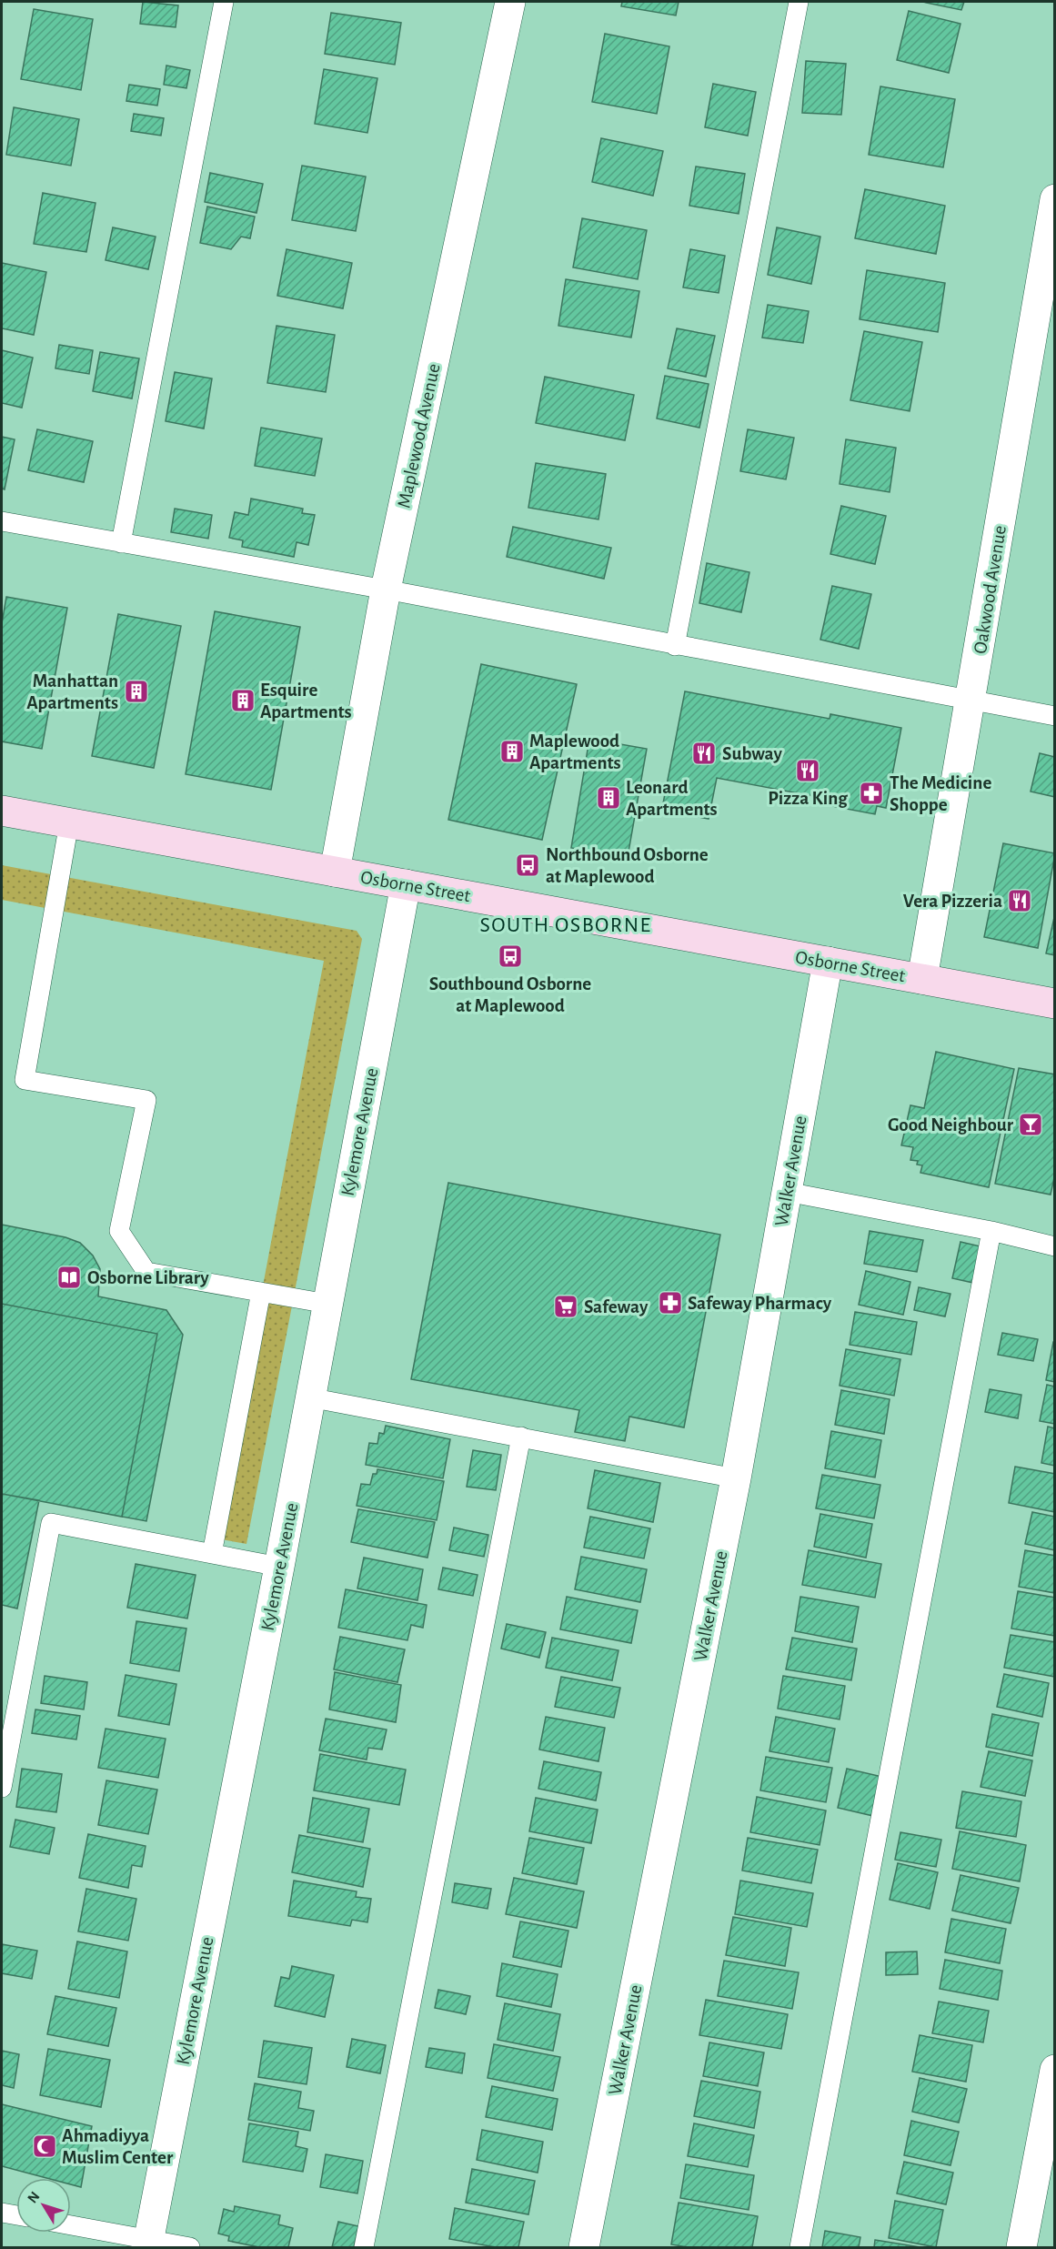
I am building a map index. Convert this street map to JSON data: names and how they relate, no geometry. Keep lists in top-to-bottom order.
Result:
{
  "streets": {
    "main road": ["Osborne Street"],
    "street": [
      "Maplewood Avenue",
      "Oakwood Avenue",
      "Kylemore Avenue",
      "Walker Avenue"
    ]
  },
  "crossings": [
    ["Maplewood Avenue", "Osborne Street"],
    ["Oakwood Avenue", "Osborne Street"],
    ["Osborne Street", "Kylemore Avenue"],
    ["Osborne Street", "Walker Avenue"]
  ],
  "districts": ["SOUTH OSBORNE"],
  "places": {
    "building": [
      "Manhattan Apartments",
      "Esquire Apartments",
      "Maplewood Apartments",
      "Leonard Apartments"
    ],
    "restaurant": ["Subway", "Pizza King", "Vera Pizzeria"],
    "pharmacy": ["The Medicine Shoppe", "Safeway Pharmacy"],
    "bus stop": ["Northbound Osborne at Maplewood", "Southbound Osborne at Maplewood"],
    "bar": ["Good Neighbour"],
    "library": ["Osborne Library"],
    "supermarket": ["Safeway"],
    "mosque": ["Ahmadiyya Muslim Center"]
  },
  "north": "top left"
}
